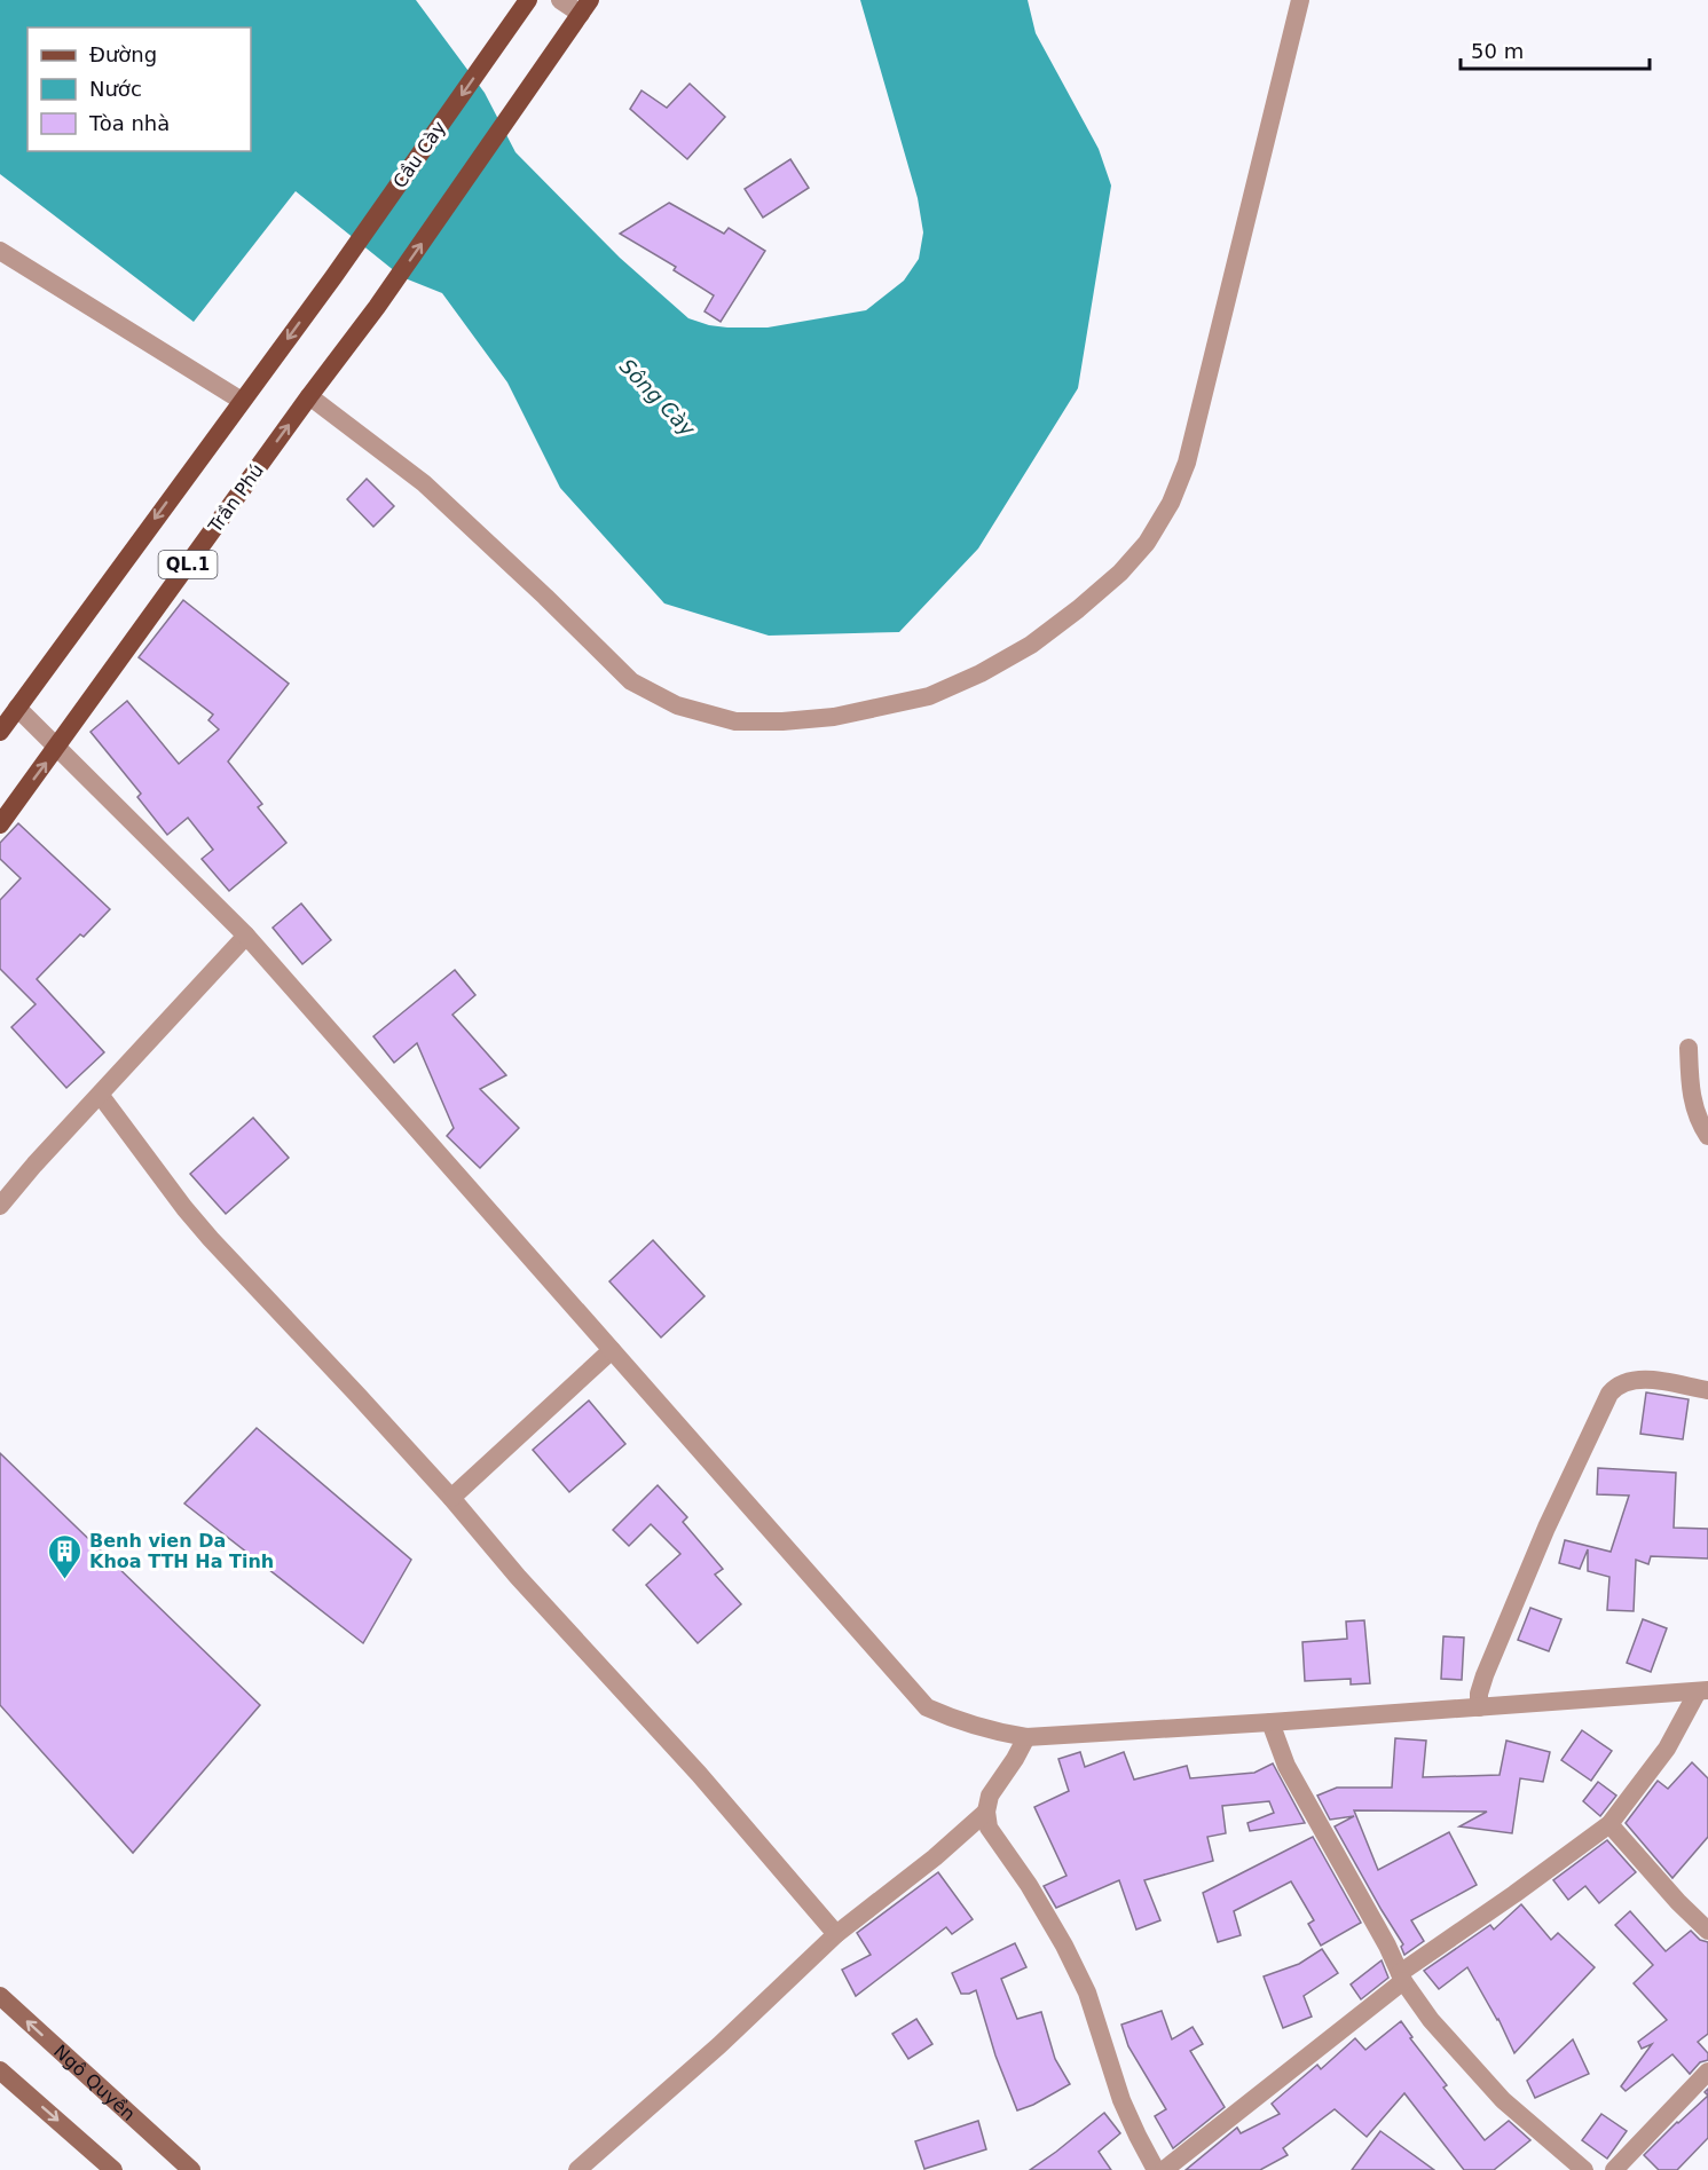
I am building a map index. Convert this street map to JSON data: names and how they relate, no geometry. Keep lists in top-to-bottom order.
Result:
{
  "streets": {
    "main road": [
      "Cầu Cày",
      "Trần Phú",
      "QL.1",
      "Ngô Quyền"
    ]
  },
  "crossings": [
    ["Cầu Cày", "QL.1"]
  ],
  "one_way": ["Cầu Cày"],
  "water": ["Sông Cày"],
  "places": {
    "building": ["Benh vien Da Khoa TTH Ha Tinh"]
  },
  "legend": ["Đường", "Nước", "Tòa nhà"],
  "scale_bar": "50 m"
}
